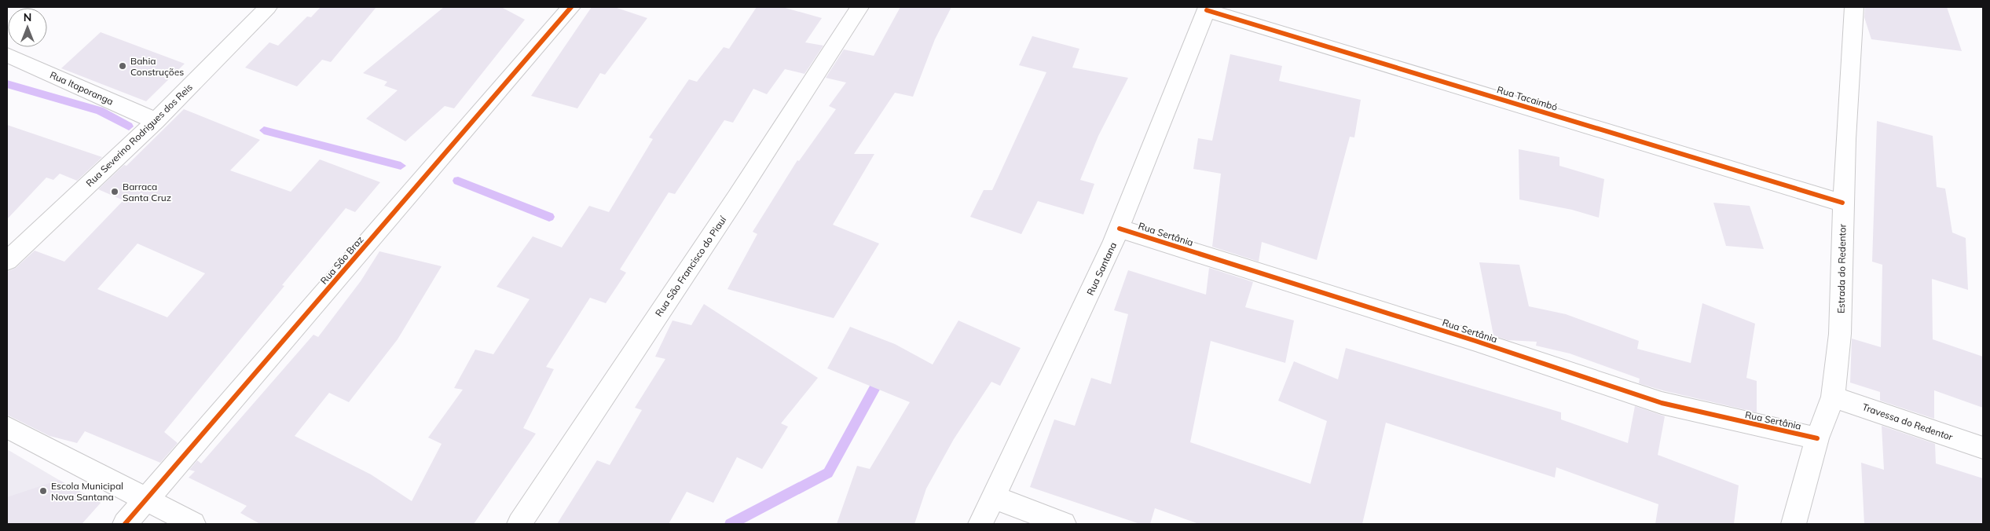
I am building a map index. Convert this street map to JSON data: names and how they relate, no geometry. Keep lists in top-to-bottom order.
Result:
{
  "streets": {
    "street": [
      "Rua Itaporanga",
      "Rua Tacaimbó",
      "Rua Severino Rodrigues dos Reis",
      "Rua Sertânia",
      "Rua São Braz",
      "Rua São Francisco do Piauí",
      "Rua Santana",
      "Estrada do Redentor",
      "Travessa do Redentor"
    ]
  },
  "crossings": [
    ["Rua Itaporanga", "Rua Severino Rodrigues dos Reis"],
    ["Rua Tacaimbó", "Rua Santana"],
    ["Rua Tacaimbó", "Estrada do Redentor"],
    ["Rua Sertânia", "Rua Santana"],
    ["Rua Sertânia", "Estrada do Redentor"],
    ["Estrada do Redentor", "Travessa do Redentor"]
  ],
  "places": ["Bahia Construções", "Barraca Santa Cruz", "Escola Municipal Nova Santana"],
  "north": "top"
}
